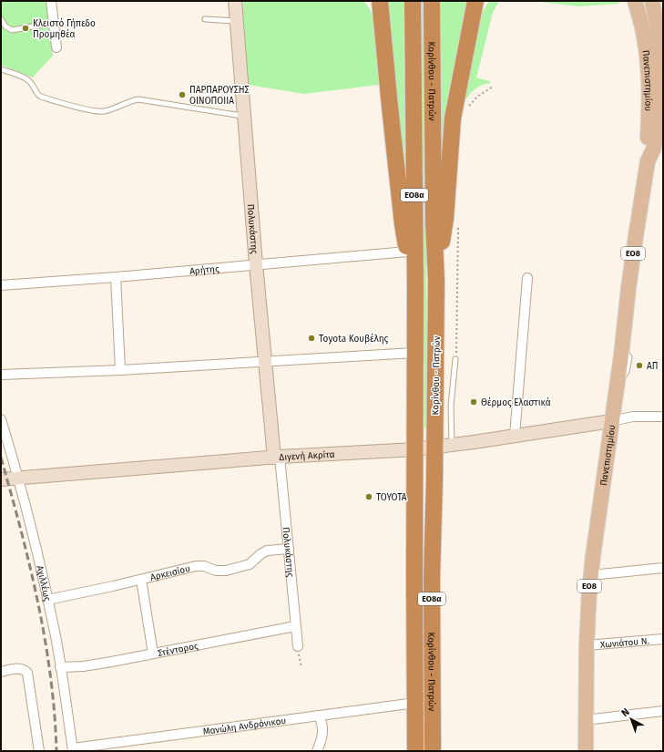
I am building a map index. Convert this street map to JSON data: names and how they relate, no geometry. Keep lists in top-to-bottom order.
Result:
{
  "streets": {
    "highway": ["Κορίνθου - Πατρών", "ΕΟ8α"],
    "main road": ["Πανεπιστημίου", "ΕΟ8"],
    "street": [
      "Πολυκάστης",
      "Αρήτης",
      "Διγενή Ακρίτα",
      "Αρκεισίου",
      "Αχιλλέως",
      "Χωνιάτου Ν.",
      "Στέντορος",
      "Μανώλη Ανδρόνικου"
    ]
  },
  "crossings": [
    ["Πανεπιστημίου", "Διγενή Ακρίτα"],
    ["Πανεπιστημίου", "Χωνιάτου Ν."],
    ["Κορίνθου - Πατρών", "Διγενή Ακρίτα"],
    ["Κορίνθου - Πατρών", "Μανώλη Ανδρόνικου"],
    ["Πολυκάστης", "Αρήτης"],
    ["Πολυκάστης", "Διγενή Ακρίτα"],
    ["Πολυκάστης", "Αρκεισίου"],
    ["Πολυκάστης", "Στέντορος"],
    ["Διγενή Ακρίτα", "Αχιλλέως"],
    ["Αρκεισίου", "Αχιλλέως"],
    ["Αχιλλέως", "Στέντορος"],
    ["Αχιλλέως", "Μανώλη Ανδρόνικου"]
  ],
  "places": [
    "Κλειστό Γήπεδο Προμηθέα",
    "ΠΑΡΠΑΡΟΥΣΗΣ ΟΙΝΟΠΟΙΙΑ",
    "Toyota Κουβέλης",
    "ΑΠ",
    "Θέρμος Ελαστικά",
    "TOYOTA"
  ],
  "north": "top left"
}
